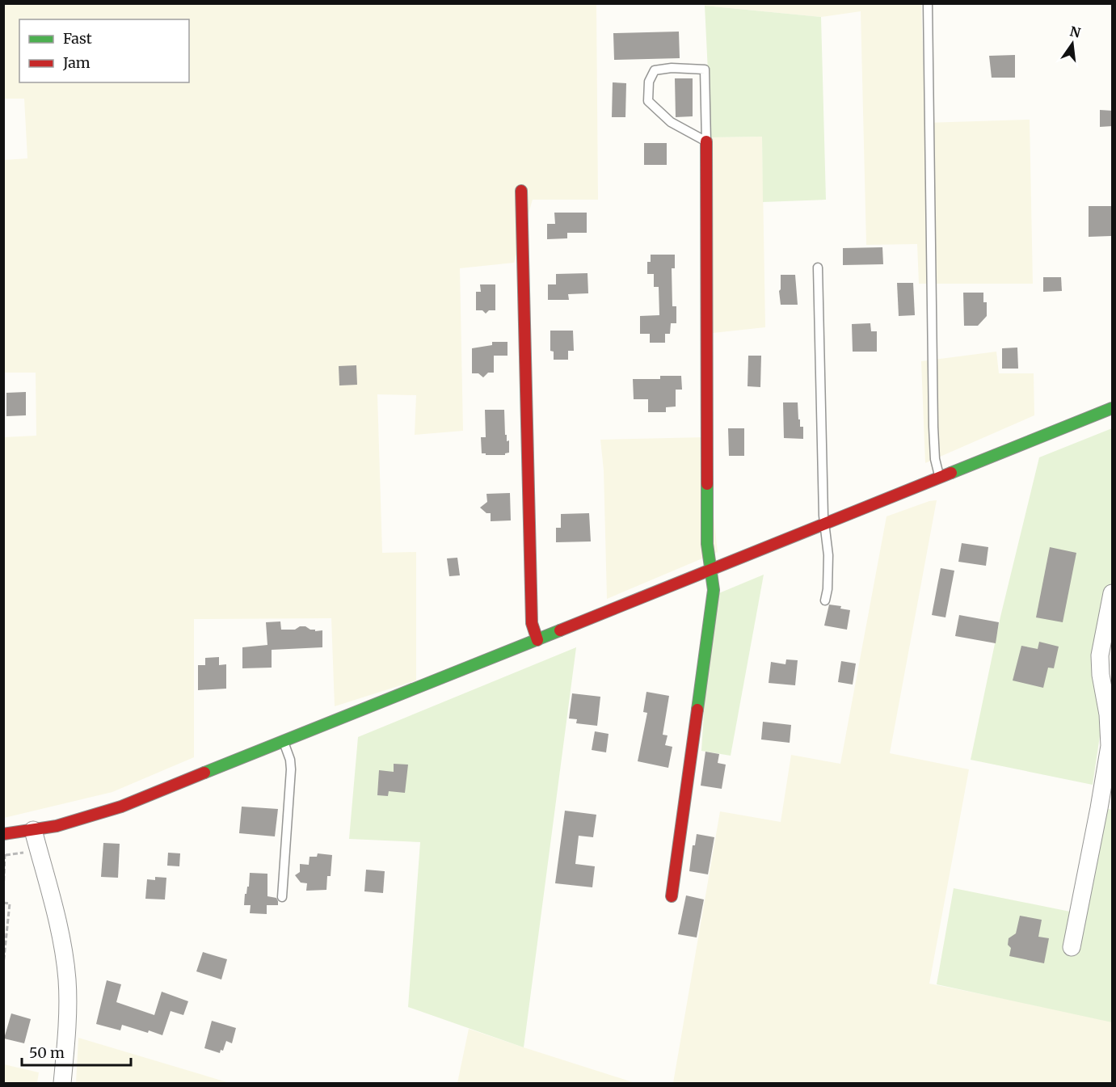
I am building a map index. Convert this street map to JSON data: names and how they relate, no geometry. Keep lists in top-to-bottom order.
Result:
{
  "legend": ["Fast", "Jam"],
  "scale_bar": "50 m",
  "north": "top"
}
